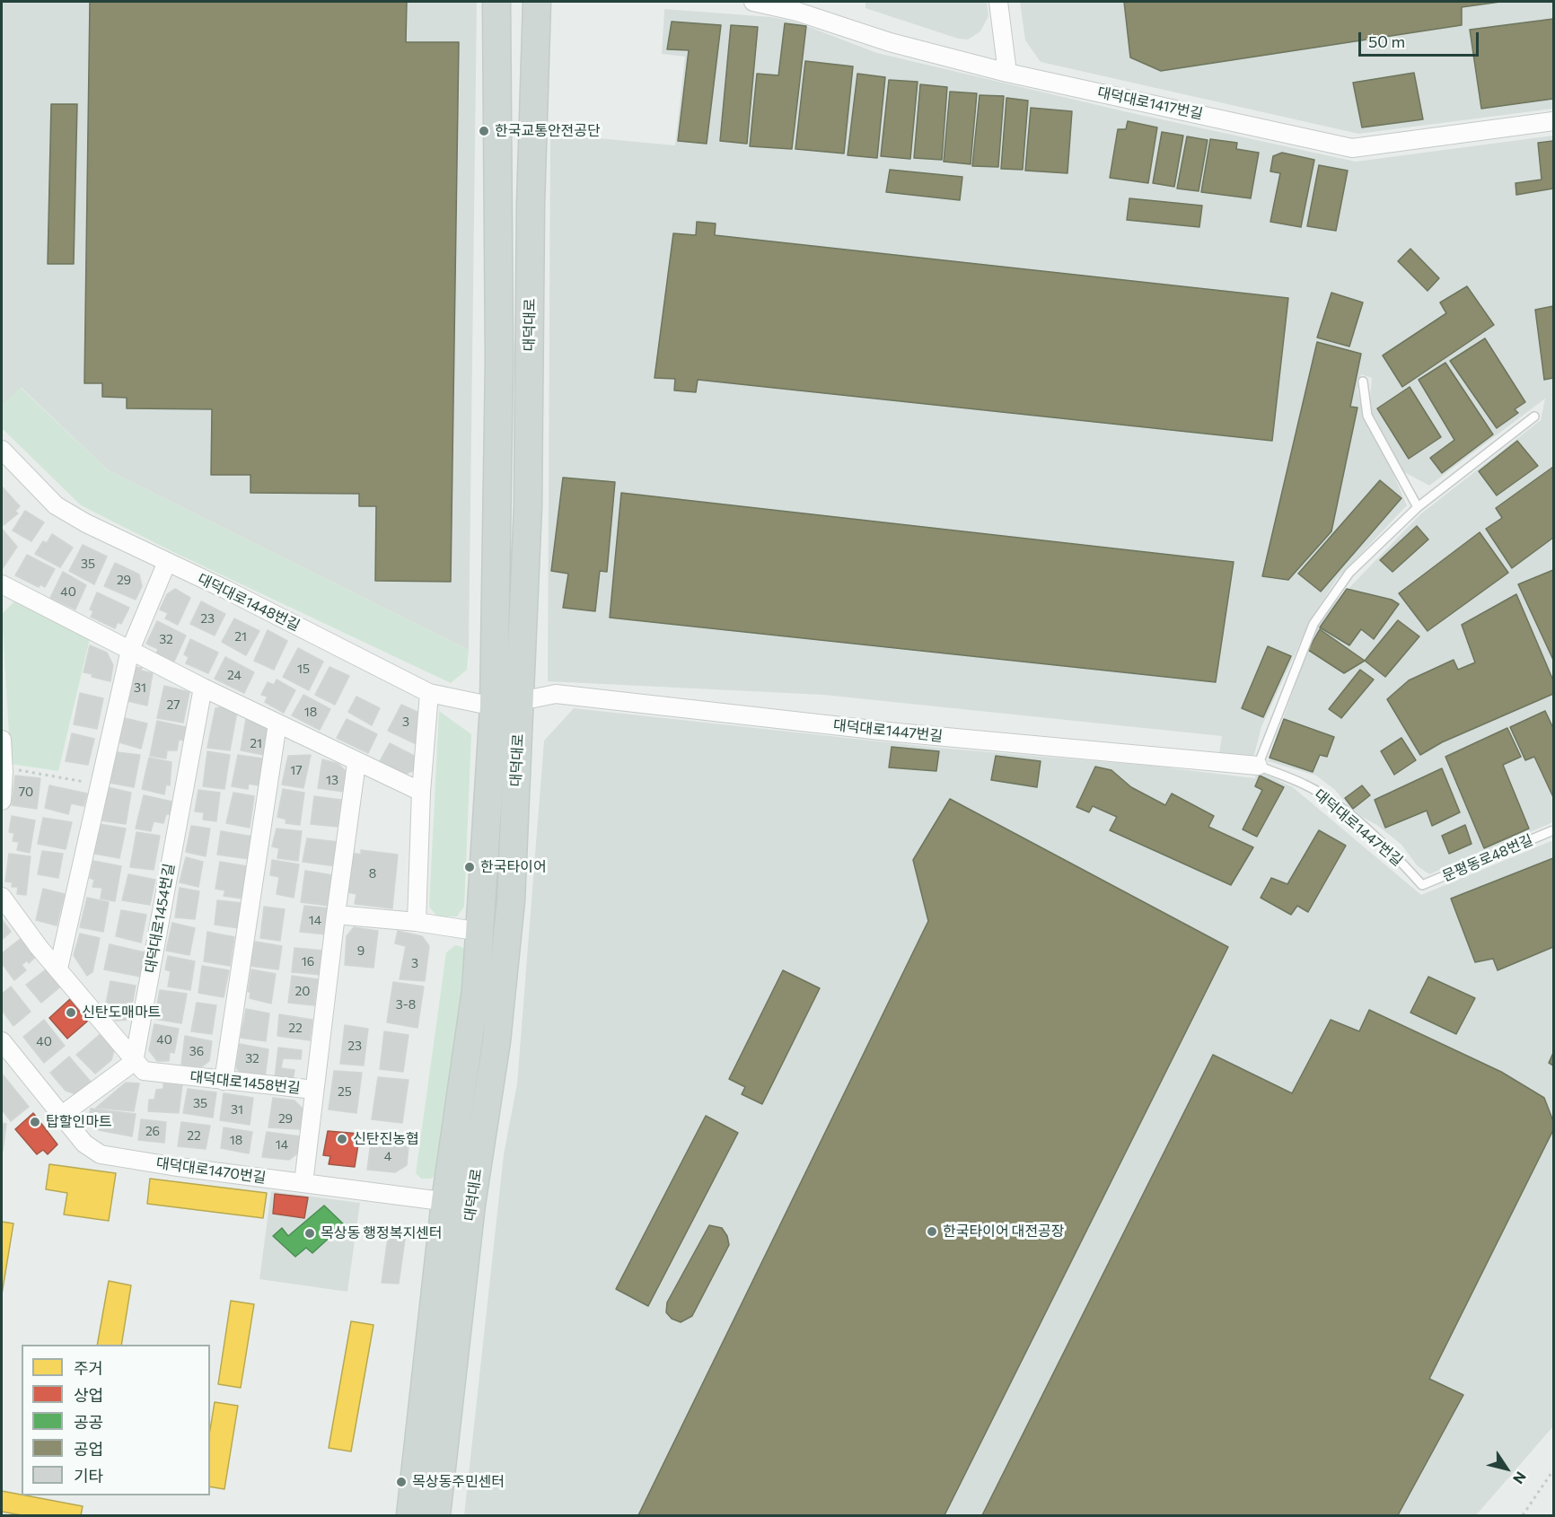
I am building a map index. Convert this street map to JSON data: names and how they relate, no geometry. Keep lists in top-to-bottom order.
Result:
{
  "streets": {
    "main road": ["대덕대로"],
    "street": [
      "대덕대로1417번길",
      "대덕대로1448번길",
      "대덕대로1447번길",
      "대덕대로1454번길",
      "대덕대로1458번길",
      "대덕대로1470번길"
    ],
    "lane": ["문평동로48번길"]
  },
  "crossings": [
    ["대덕대로", "대덕대로1448번길"],
    ["대덕대로", "대덕대로1447번길"],
    ["대덕대로", "대덕대로1470번길"],
    ["대덕대로1448번길", "대덕대로1447번길"],
    ["대덕대로1447번길", "문평동로48번길"],
    ["대덕대로1454번길", "대덕대로1458번길"]
  ],
  "places": [
    "한국교통안전공단",
    "한국타이어",
    "신탄도매마트",
    "탑할인마트",
    "신탄진농협",
    "한국타이어 대전공장",
    "목상동 행정복지센터",
    "목상동주민센터"
  ],
  "house_numbers": [
    "35",
    "29",
    "40",
    "23",
    "21",
    "32",
    "15",
    "24",
    "31",
    "27",
    "18",
    "3",
    "21",
    "17",
    "13",
    "70",
    "8",
    "14",
    "9",
    "16",
    "3",
    "20",
    "3-8",
    "22",
    "40",
    "40",
    "23",
    "36",
    "32",
    "25",
    "35",
    "31",
    "29",
    "26",
    "22",
    "18",
    "14",
    "4"
  ],
  "legend": [
    "주거",
    "상업",
    "공공",
    "공업",
    "기타"
  ],
  "scale_bar": "50 m",
  "north": "bottom right"
}
